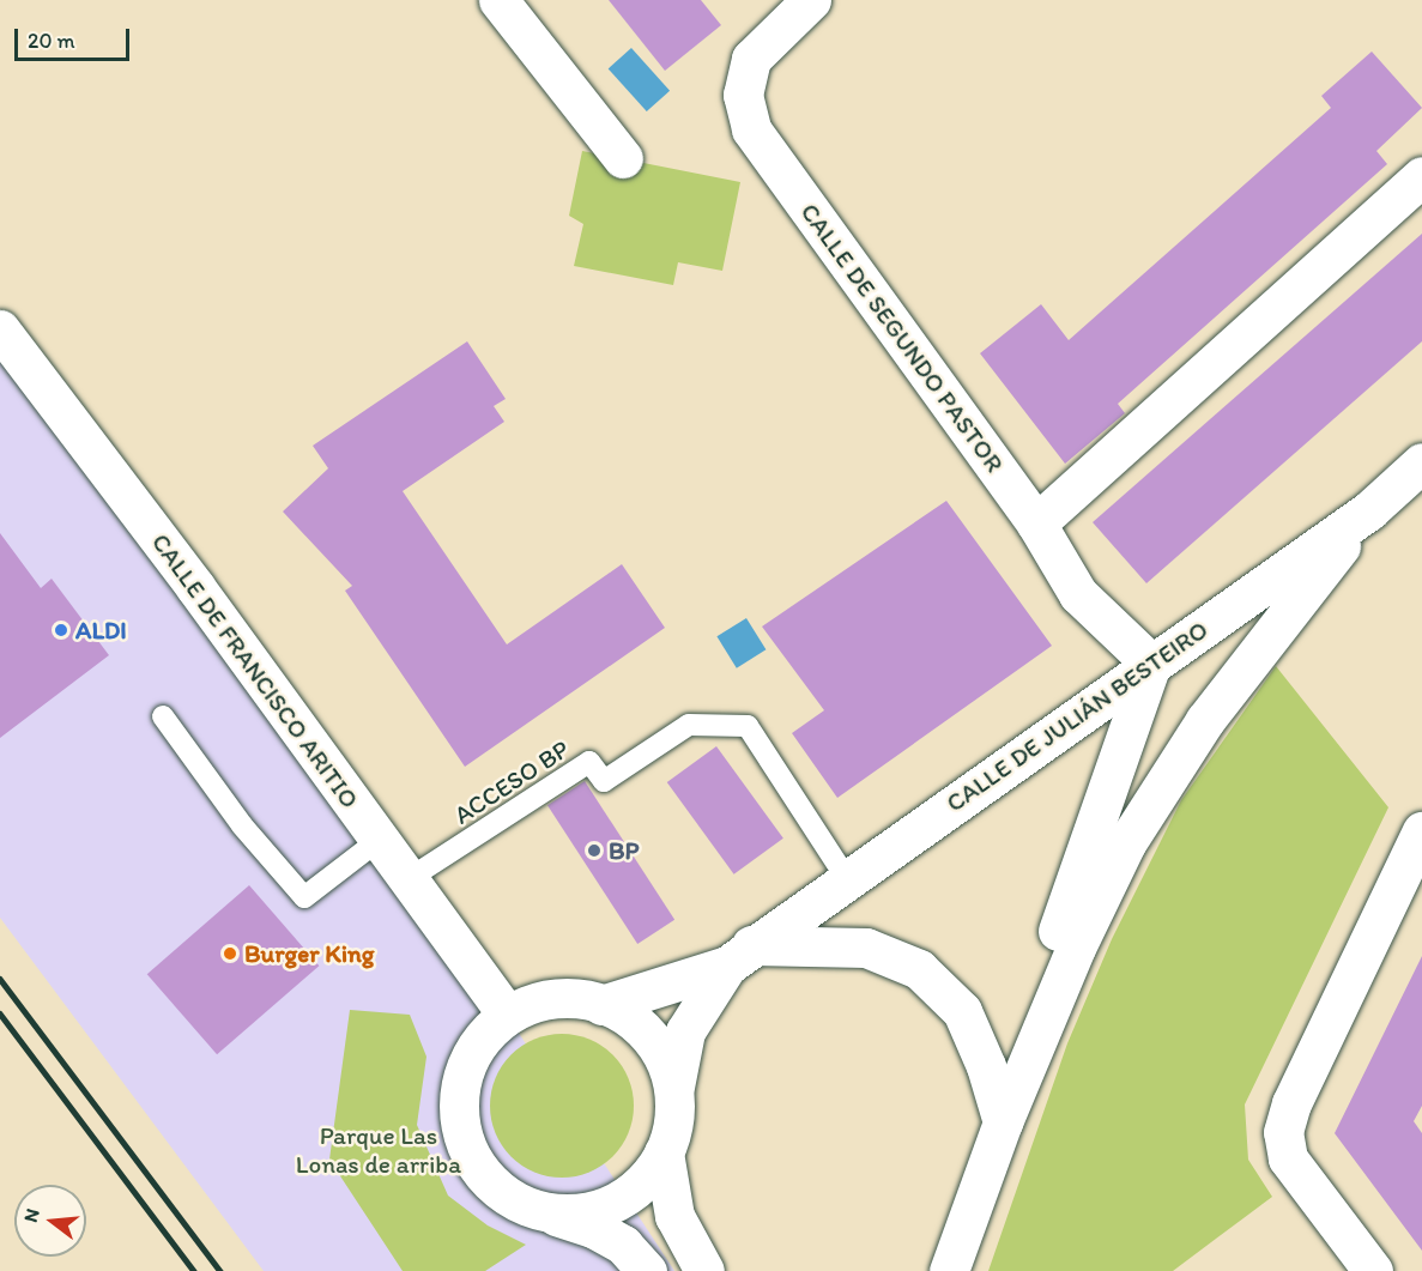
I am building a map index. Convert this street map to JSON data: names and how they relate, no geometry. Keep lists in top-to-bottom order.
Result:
{
  "streets": {
    "main road": ["CALLE DE SEGUNDO PASTOR", "CALLE DE FRANCISCO ARITIO", "CALLE DE JULIÁN BESTEIRO"],
    "lane": ["ACCESO BP"]
  },
  "crossings": [
    ["CALLE DE SEGUNDO PASTOR", "CALLE DE JULIÁN BESTEIRO"],
    ["CALLE DE FRANCISCO ARITIO", "CALLE DE JULIÁN BESTEIRO"],
    ["CALLE DE FRANCISCO ARITIO", "ACCESO BP"],
    ["CALLE DE JULIÁN BESTEIRO", "ACCESO BP"]
  ],
  "parks": ["Parque Las Lonas de arriba"],
  "places": ["ALDI", "BP", "Burger King"],
  "scale_bar": "20 m",
  "north": "left"
}
